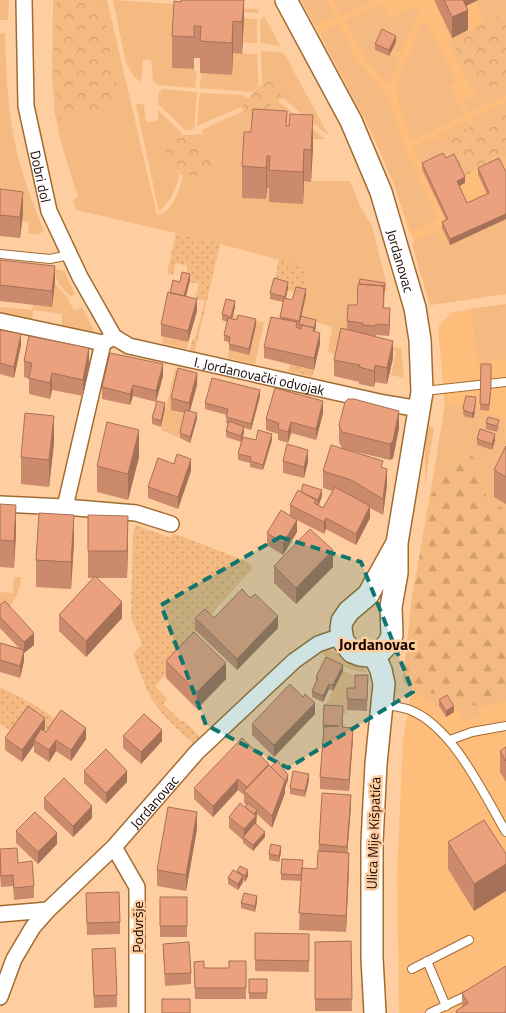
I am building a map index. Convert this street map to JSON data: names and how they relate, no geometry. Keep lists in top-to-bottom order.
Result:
{
  "streets": {
    "main road": ["Jordanovac", "Ulica Mije Kišpatića"],
    "street": ["Dobri dol", "I. Jordanovački odvojak", "Podvršje"]
  },
  "crossings": [
    ["Dobri dol", "I. Jordanovački odvojak"],
    ["Jordanovac", "I. Jordanovački odvojak"],
    ["Jordanovac", "Ulica Mije Kišpatića"],
    ["Jordanovac", "Podvršje"]
  ],
  "districts": ["Jordanovac"]
}
